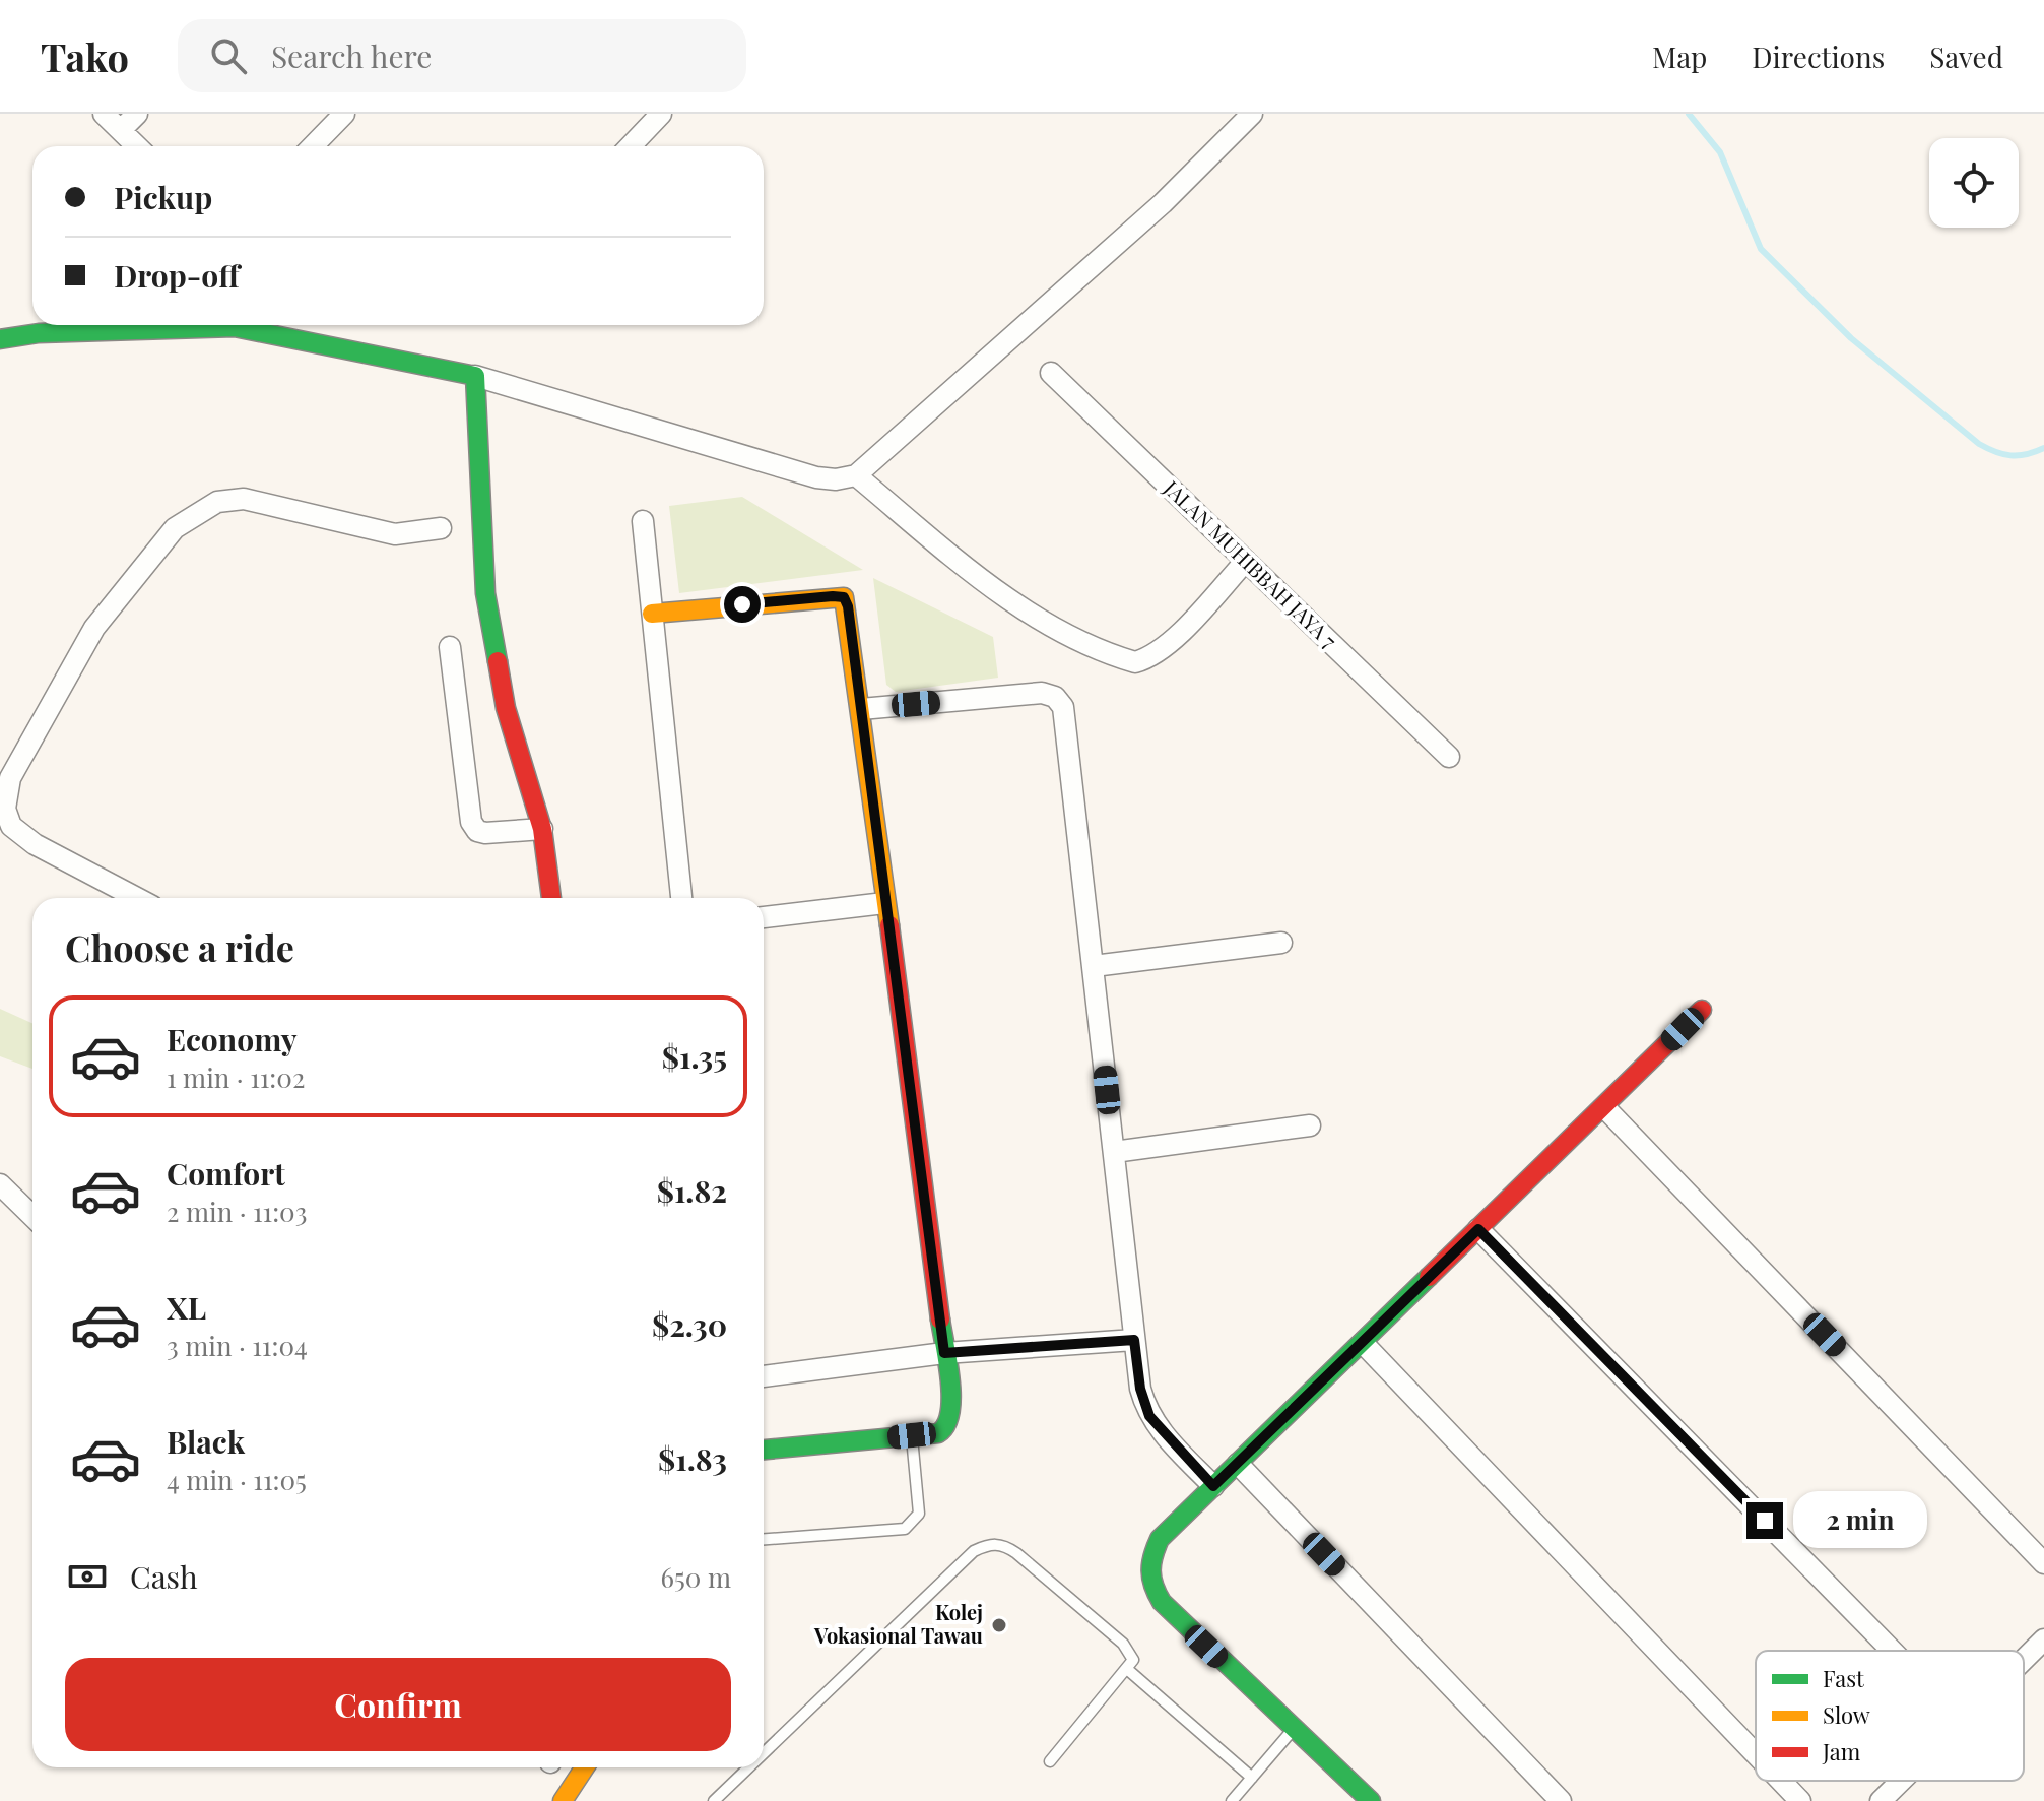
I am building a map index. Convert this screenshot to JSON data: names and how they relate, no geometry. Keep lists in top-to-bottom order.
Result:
{
  "streets": {
    "street": ["JALAN MUHIBBAH JAYA 7"]
  },
  "places": ["Kolej Vokasional Tawau"],
  "legend": ["Fast", "Slow", "Jam"],
  "page": {
    "header": "Tako",
    "search": "Search here",
    "nav": ["Map", "Directions", "Saved"],
    "banner": ["Pickup", "Drop-off"],
    "heading": "Choose a ride",
    "list": [
      {
        "name": "Economy",
        "note": "1 min · 11:02",
        "value": "$1.35"
      },
      {
        "name": "Comfort",
        "note": "2 min · 11:03",
        "value": "$1.82"
      },
      {
        "name": "XL",
        "note": "3 min · 11:04",
        "value": "$2.30"
      },
      {
        "name": "Black",
        "note": "4 min · 11:05",
        "value": "$1.83"
      }
    ],
    "bubble": "2 min",
    "pay": ["Cash", "650 m"],
    "buttons": "Confirm"
  }
}
